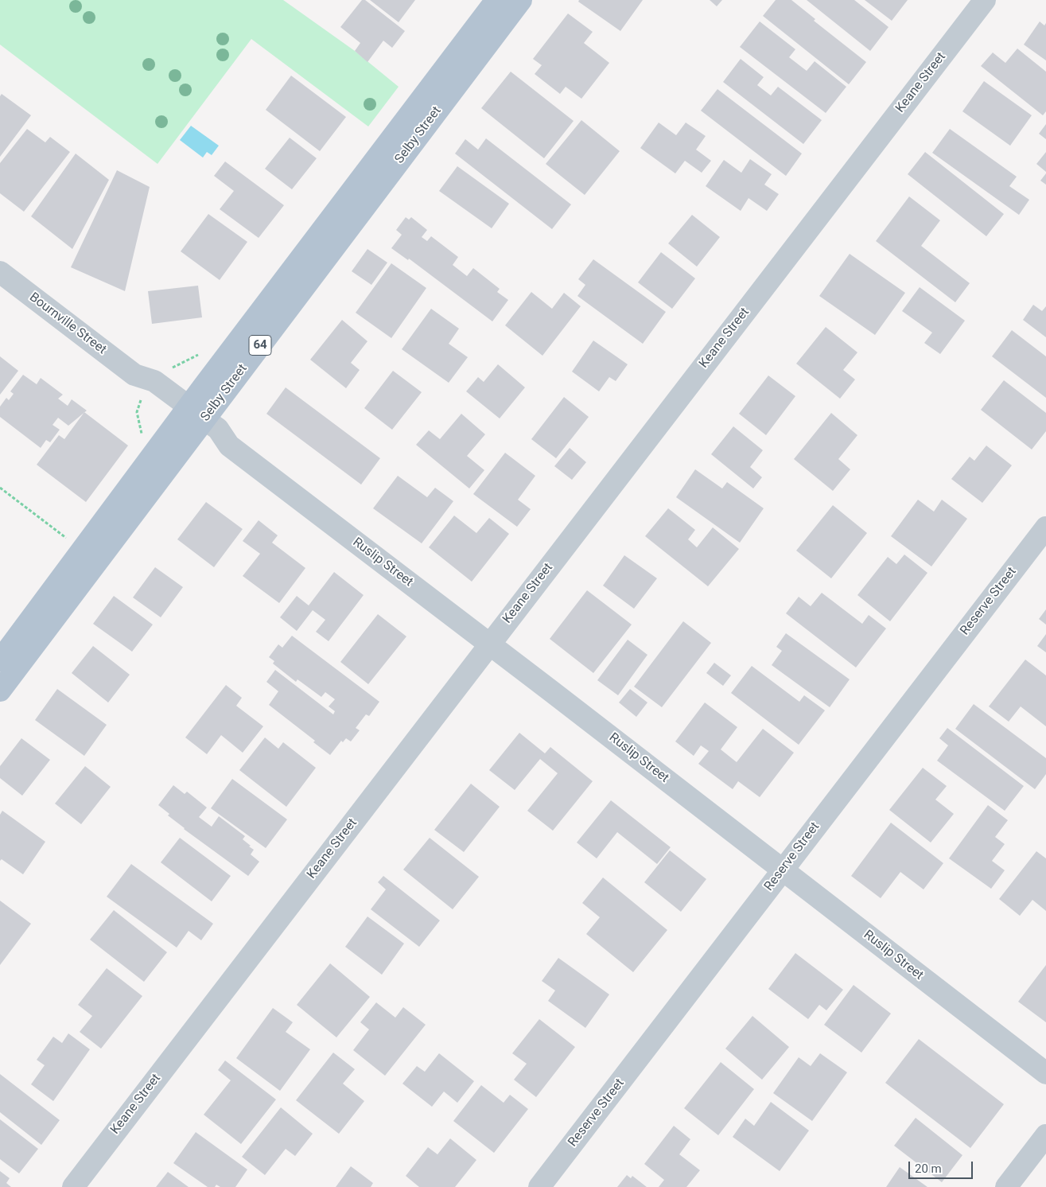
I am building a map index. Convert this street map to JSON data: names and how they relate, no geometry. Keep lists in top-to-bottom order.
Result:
{
  "streets": {
    "main road": ["Selby Street", "64"],
    "street": [
      "Keane Street",
      "Bournville Street",
      "Ruslip Street",
      "Reserve Street"
    ]
  },
  "crossings": [
    ["Keane Street", "Ruslip Street"],
    ["Selby Street", "Bournville Street"],
    ["Selby Street", "Ruslip Street"],
    ["Bournville Street", "Ruslip Street"],
    ["Ruslip Street", "Reserve Street"]
  ],
  "scale_bar": "20 m"
}
